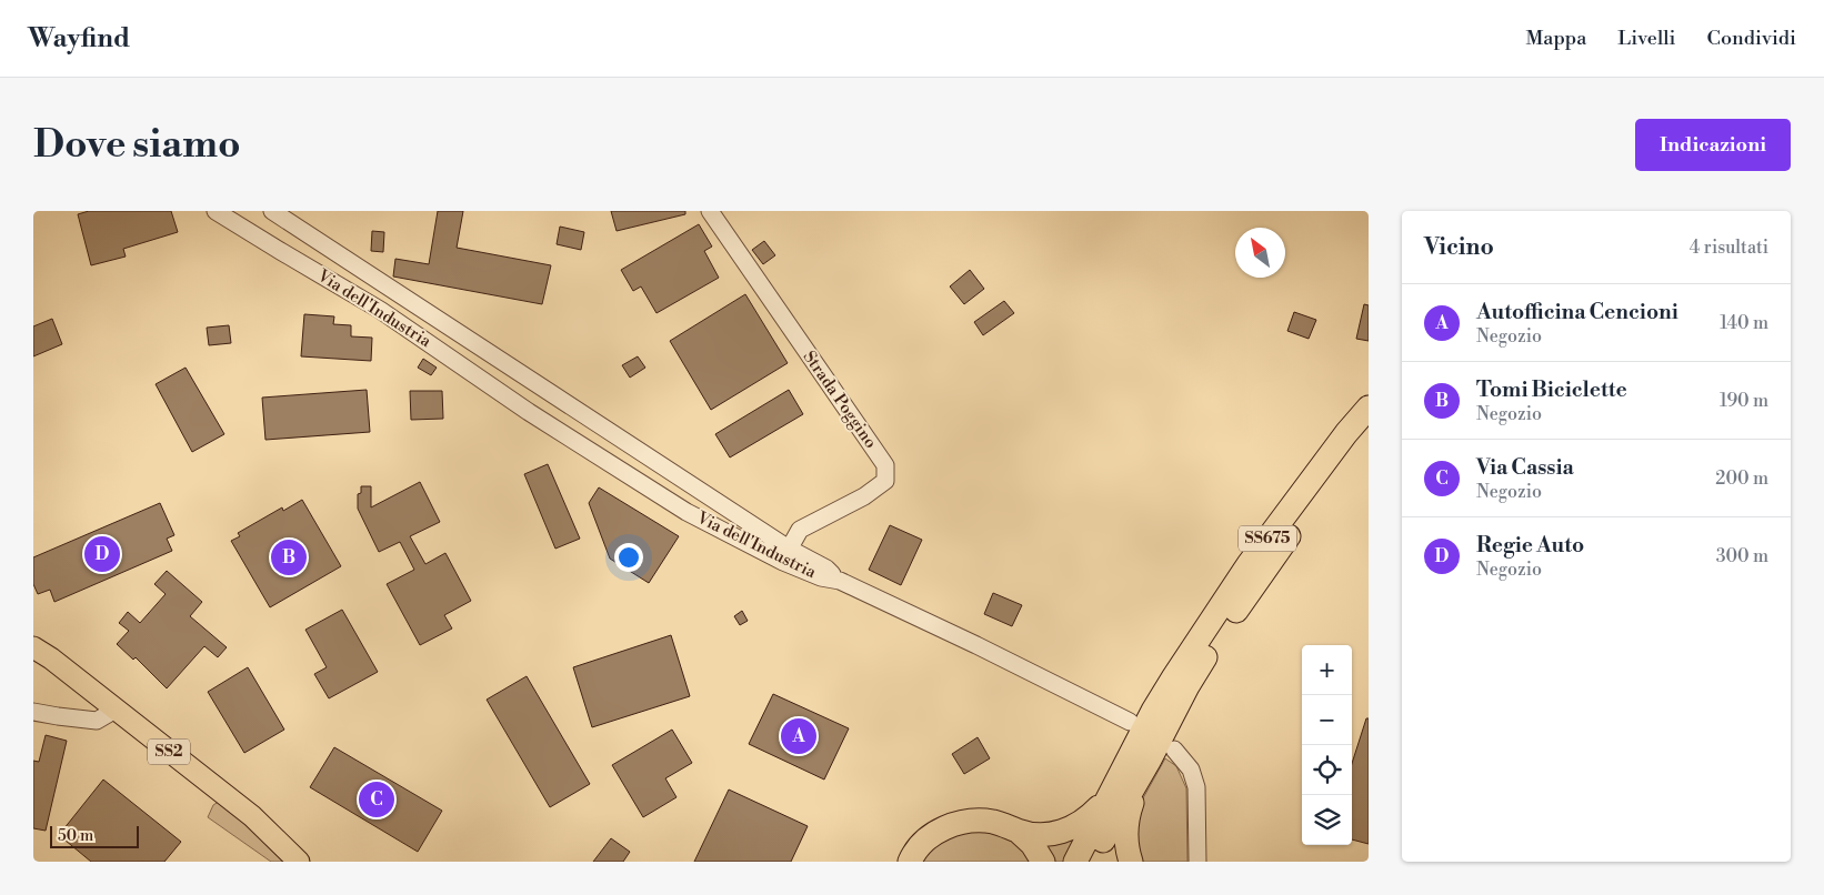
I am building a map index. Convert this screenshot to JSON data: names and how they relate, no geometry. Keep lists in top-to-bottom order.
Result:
{
  "streets": {
    "highway": ["SS675"],
    "main road": ["SS2"],
    "street": ["Via dell'Industria", "Strada Poggino"]
  },
  "crossings": [
    ["Via dell'Industria", "Strada Poggino"]
  ],
  "scale_bar": "50 m",
  "north": "top left",
  "page": {
    "header": "Wayfind",
    "nav": ["Mappa", "Livelli", "Condividi"],
    "buttons": "Indicazioni",
    "title": "Dove siamo",
    "heading": ["Vicino", "4 risultati"],
    "list": [
      {
        "mark": "A",
        "name": "Autofficina Cencioni",
        "note": "Negozio",
        "value": "140 m"
      },
      {
        "mark": "B",
        "name": "Tomi Biciclette",
        "note": "Negozio",
        "value": "190 m"
      },
      {
        "mark": "C",
        "name": "Via Cassia",
        "note": "Negozio",
        "value": "200 m"
      },
      {
        "mark": "D",
        "name": "Regie Auto",
        "note": "Negozio",
        "value": "300 m"
      }
    ],
    "pins": [
      "D",
      "B",
      "A",
      "C"
    ],
    "map_buttons": ["+", "−"],
    "scale": "50 m"
  }
}
